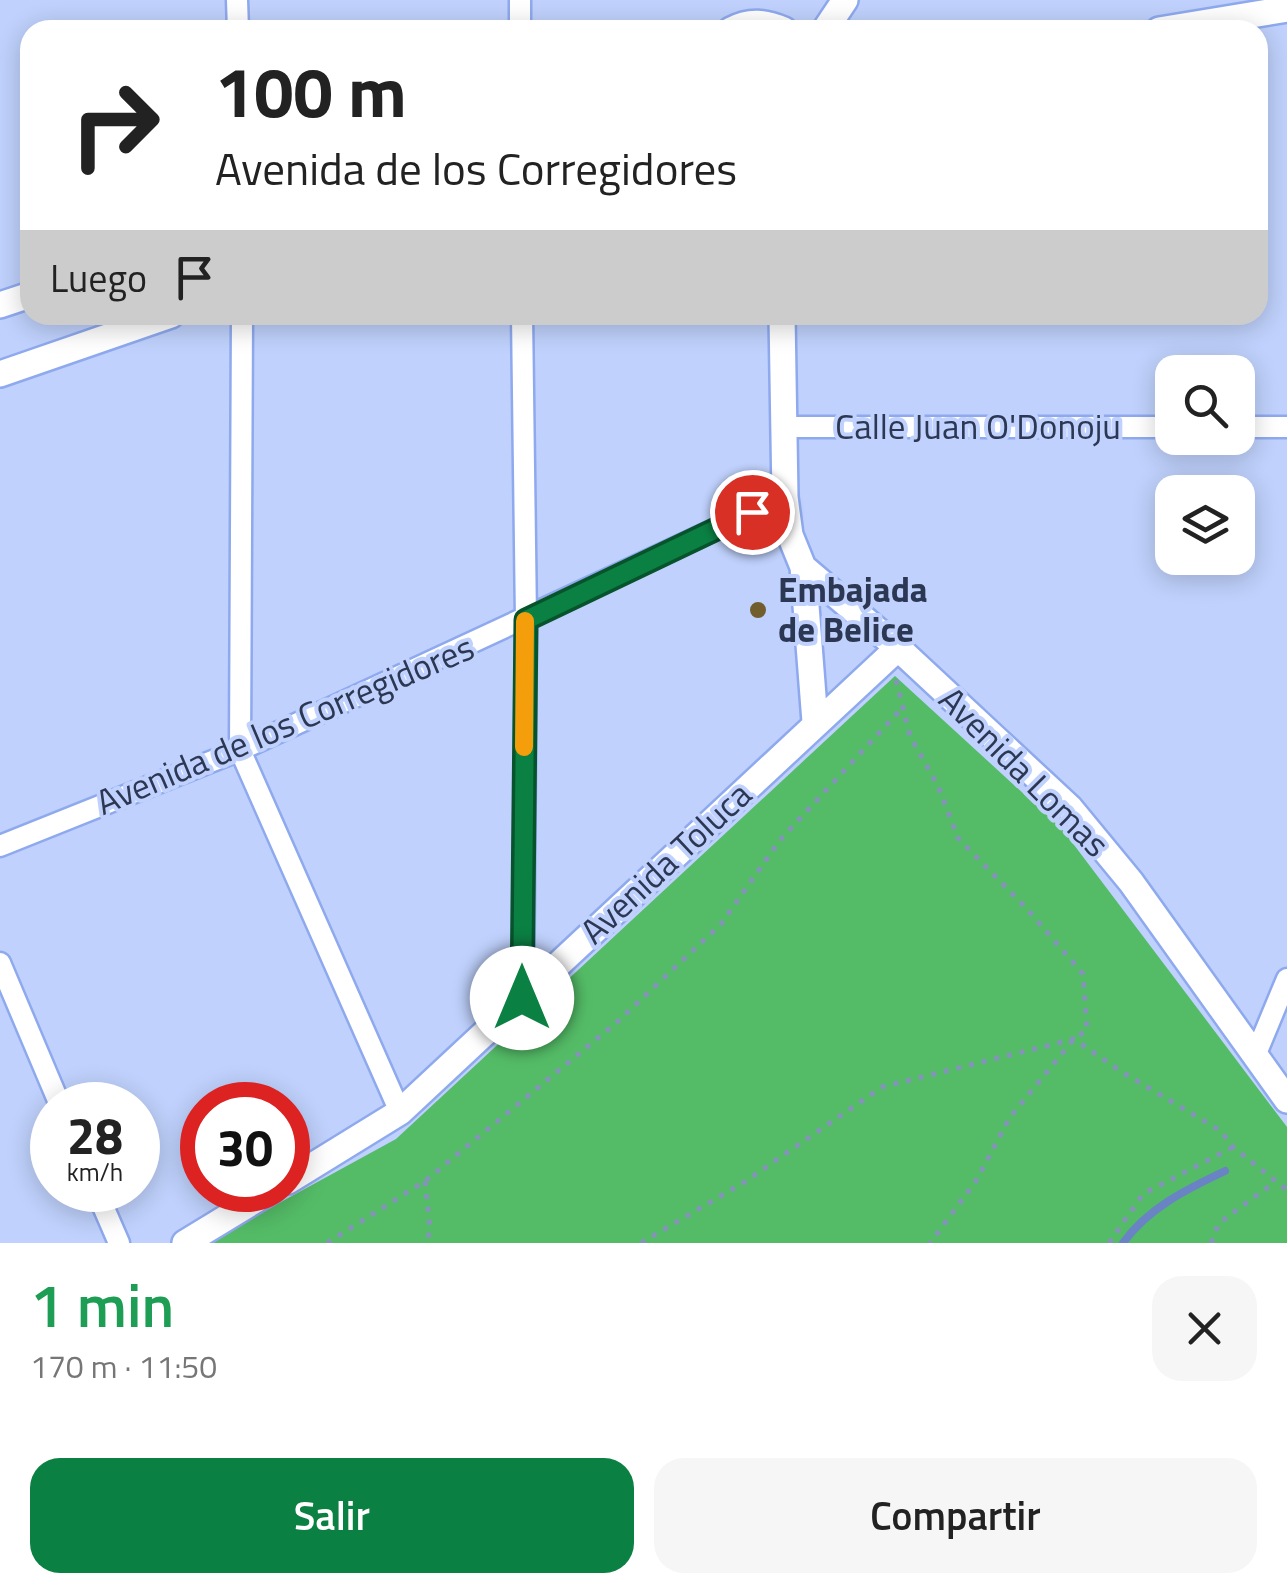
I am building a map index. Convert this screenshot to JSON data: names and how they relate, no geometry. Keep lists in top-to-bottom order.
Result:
{
  "streets": {
    "street": [
      "Calle Juan O'Donoju",
      "Avenida de los Corregidores",
      "Avenida Lomas",
      "Avenida Toluca"
    ]
  },
  "crossings": [
    ["Avenida Lomas", "Avenida Toluca"]
  ],
  "places": ["Embajada de Belice"],
  "page": {
    "turn": ["100 m", "Avenida de los Corregidores"],
    "then": "Luego",
    "speed": "28 km/h",
    "limit": "30",
    "heading": ["1 min", "170 m · 11:50"],
    "buttons": ["Salir", "Compartir"]
  }
}
